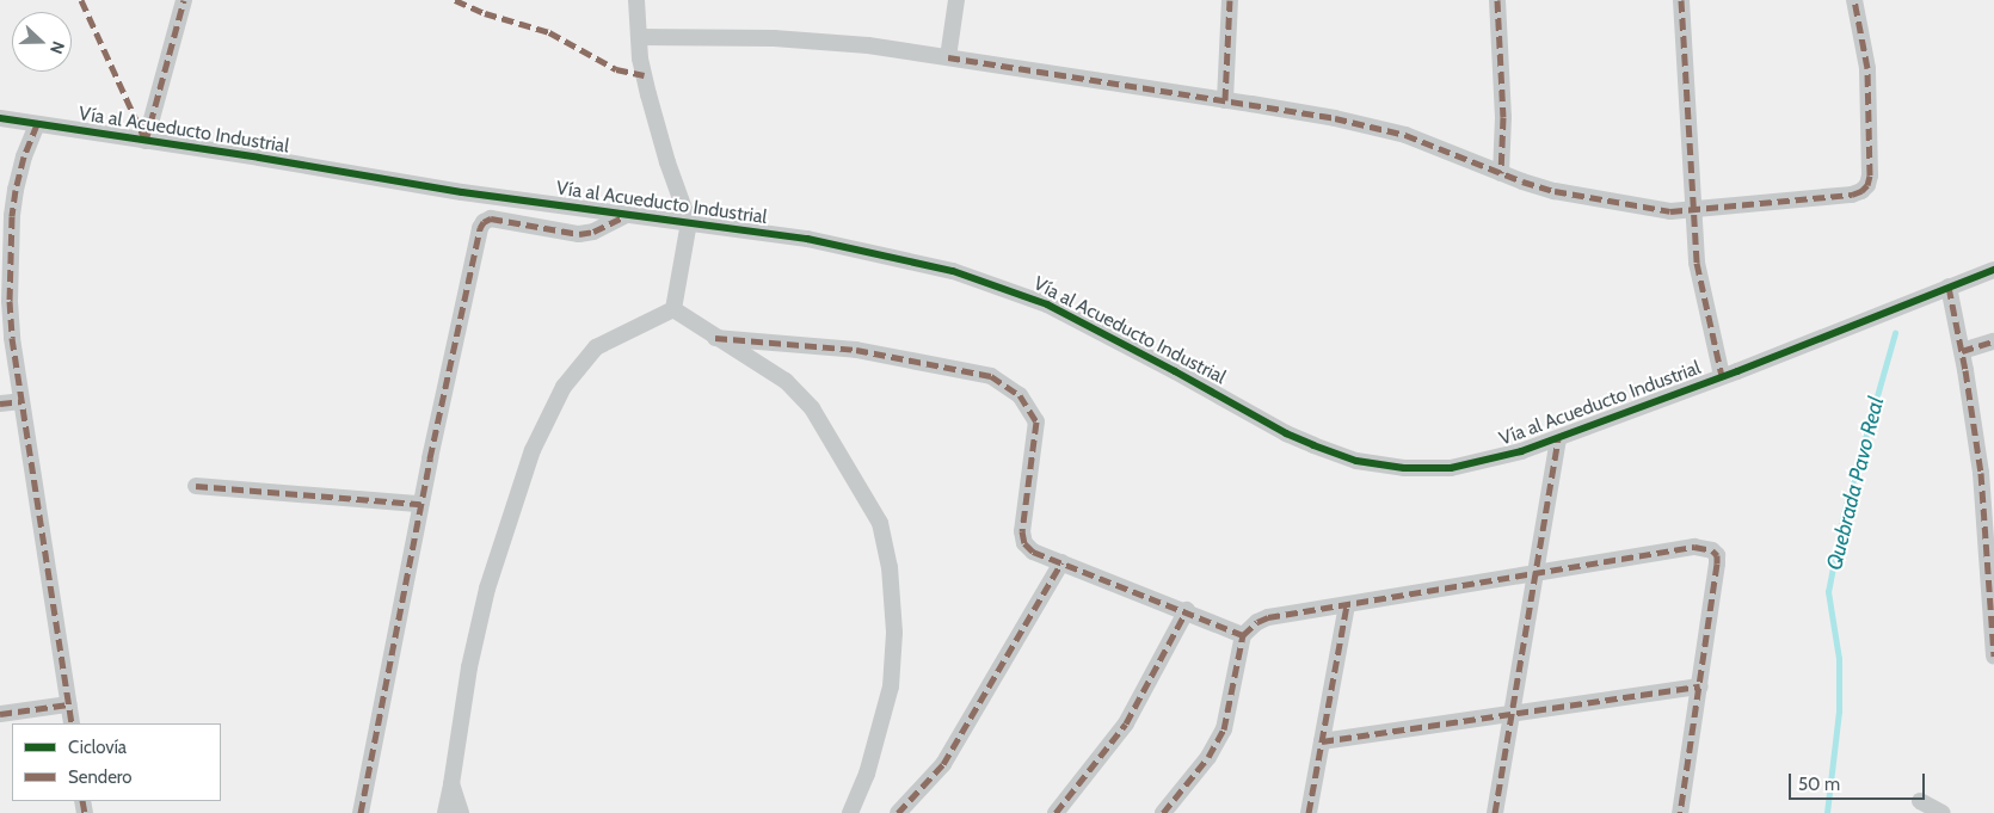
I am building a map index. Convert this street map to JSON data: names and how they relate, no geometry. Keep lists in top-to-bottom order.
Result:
{
  "streets": {
    "street": ["Vía al Acueducto Industrial"]
  },
  "water": ["Quebrada Pavo Real"],
  "legend": ["Ciclovía", "Sendero"],
  "scale_bar": "50 m",
  "north": "right"
}
